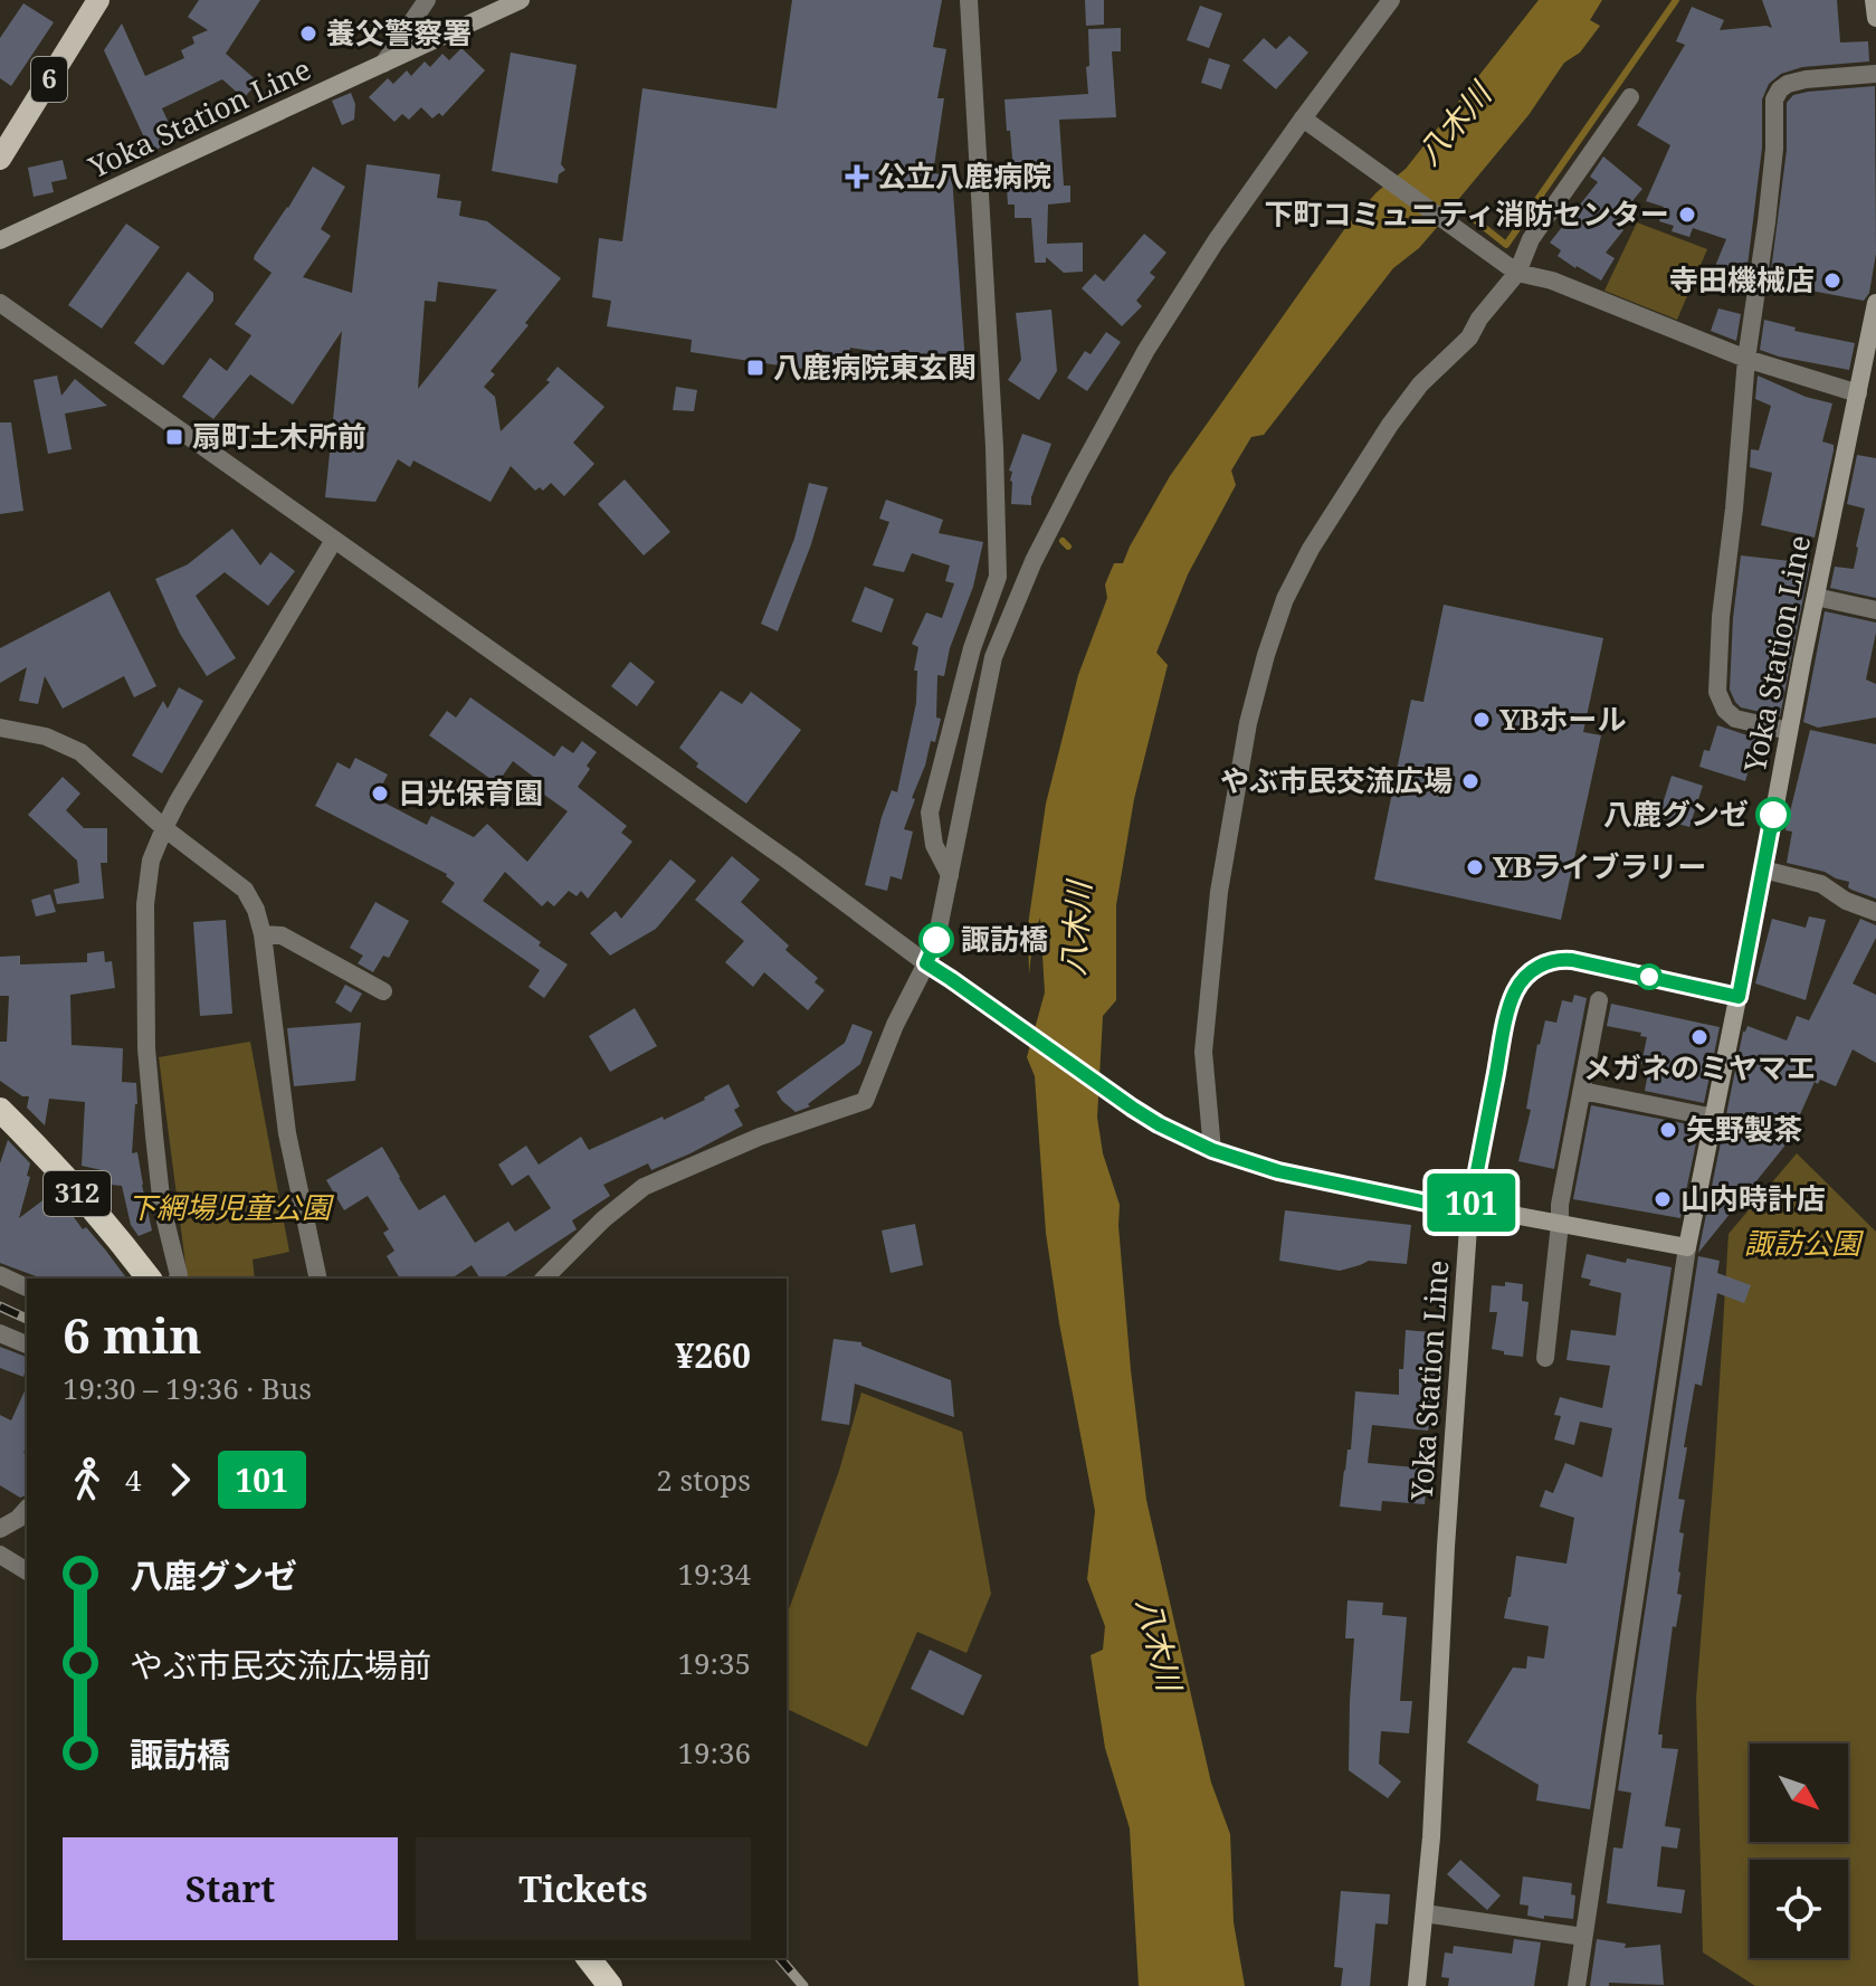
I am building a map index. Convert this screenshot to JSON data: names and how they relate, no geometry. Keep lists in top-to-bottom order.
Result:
{
  "streets": {
    "highway": ["312"],
    "main road": ["6", "Yoka Station Line"]
  },
  "water": ["八木川"],
  "parks": ["下網場児童公園", "諏訪公園"],
  "places": {
    "other": [
      "養父警察署",
      "下町コミュニティ消防センター",
      "寺田機械店",
      "YBホール",
      "やぶ市民交流広場",
      "日光保育園",
      "八鹿グンゼ",
      "YBライブラリー",
      "諏訪橋",
      "メガネのミヤマエ",
      "矢野製茶",
      "山内時計店"
    ],
    "health": ["公立八鹿病院"],
    "transit": ["八鹿病院東玄関", "扇町土木所前"]
  },
  "lines": ["bus line 101"],
  "north": "bottom right",
  "page": {
    "on_map": "101",
    "heading": ["6 min", "19:30 – 19:36 · Bus", "¥260"],
    "legs": ["4", "101", "2 stops"],
    "list": [
      {
        "name": "八鹿グンゼ",
        "value": "19:34"
      },
      {
        "name": "やぶ市民交流広場前",
        "value": "19:35"
      },
      {
        "name": "諏訪橋",
        "value": "19:36"
      }
    ],
    "buttons": ["Start", "Tickets"]
  }
}
